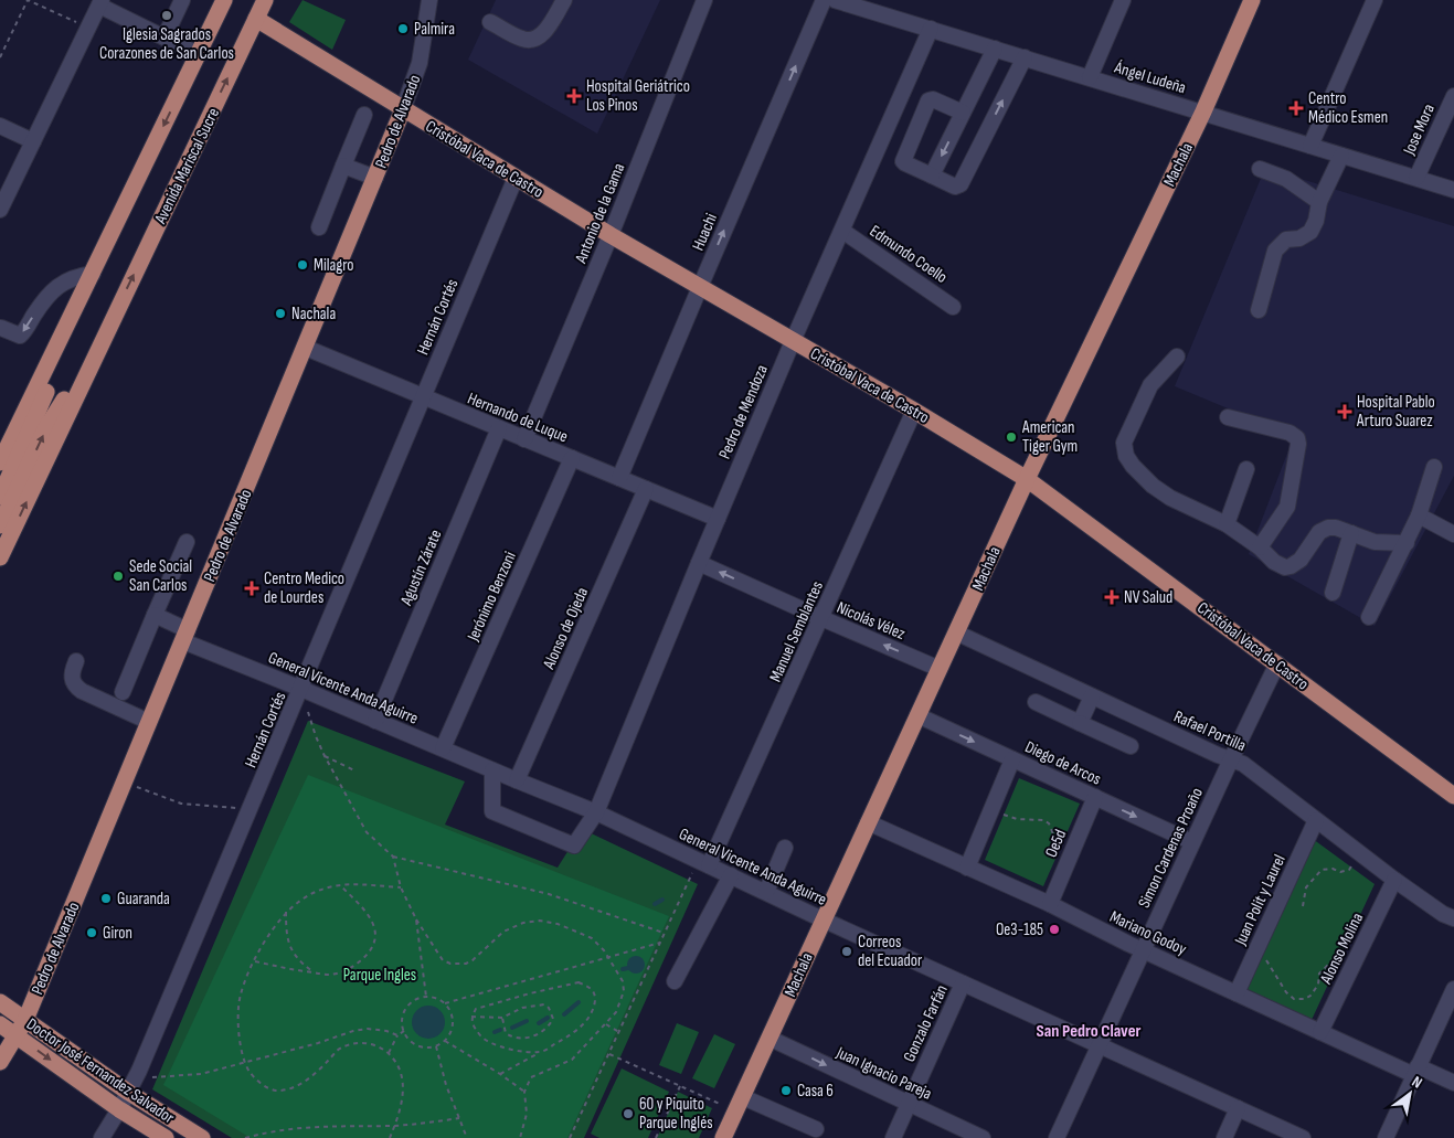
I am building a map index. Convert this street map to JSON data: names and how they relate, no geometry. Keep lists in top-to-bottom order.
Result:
{
  "streets": {
    "main road": [
      "Pedro de Alvarado",
      "Cristóbal Vaca de Castro",
      "Machala",
      "Avenida Mariscal Sucre",
      "Doctor José Fernandez Salvador"
    ],
    "street": [
      "Ángel Ludeña",
      "Jose Mora",
      "Antonio de la Gama",
      "Huachi",
      "Edmundo Coello",
      "Hernán Cortés",
      "Pedro de Mendoza",
      "Hernando de Luque",
      "Agustín Zárate",
      "Jerónimo Benzoni",
      "Nicolás Vélez",
      "Alonso de Ojeda",
      "Manuel Semblantes",
      "General Vicente Anda Aguirre",
      "Rafael Portilla",
      "Diego de Arcos",
      "Oe5d",
      "Simon Cardenas Proaño",
      "Juan Polit y Laurel",
      "Mariano Godoy",
      "Alonso Molina",
      "Gonzalo Farfán",
      "Juan Ignacio Pareja"
    ]
  },
  "crossings": [
    ["Ángel Ludeña", "Jose Mora"],
    ["Ángel Ludeña", "Machala"],
    ["Ángel Ludeña", "Pedro de Mendoza"],
    ["Pedro de Alvarado", "Cristóbal Vaca de Castro"],
    ["Pedro de Alvarado", "Hernando de Luque"],
    ["Pedro de Alvarado", "General Vicente Anda Aguirre"],
    ["Pedro de Alvarado", "Doctor José Fernandez Salvador"],
    ["Cristóbal Vaca de Castro", "Machala"],
    ["Cristóbal Vaca de Castro", "Avenida Mariscal Sucre"],
    ["Cristóbal Vaca de Castro", "Antonio de la Gama"],
    ["Cristóbal Vaca de Castro", "Huachi"],
    ["Cristóbal Vaca de Castro", "Hernán Cortés"],
    ["Cristóbal Vaca de Castro", "Pedro de Mendoza"],
    ["Cristóbal Vaca de Castro", "Manuel Semblantes"],
    ["Cristóbal Vaca de Castro", "Simon Cardenas Proaño"],
    ["Machala", "Nicolás Vélez"],
    ["Machala", "General Vicente Anda Aguirre"],
    ["Machala", "Rafael Portilla"],
    ["Machala", "Diego de Arcos"],
    ["Machala", "Mariano Godoy"],
    ["Machala", "Juan Ignacio Pareja"],
    ["Antonio de la Gama", "Hernando de Luque"],
    ["Huachi", "Hernando de Luque"],
    ["Edmundo Coello", "Pedro de Mendoza"],
    ["Hernán Cortés", "Hernando de Luque"],
    ["Hernán Cortés", "General Vicente Anda Aguirre"],
    ["Hernán Cortés", "Doctor José Fernandez Salvador"],
    ["Pedro de Mendoza", "Hernando de Luque"],
    ["Pedro de Mendoza", "Nicolás Vélez"],
    ["Pedro de Mendoza", "General Vicente Anda Aguirre"],
    ["Hernando de Luque", "Agustín Zárate"],
    ["Hernando de Luque", "Jerónimo Benzoni"],
    ["Hernando de Luque", "Alonso de Ojeda"],
    ["Agustín Zárate", "General Vicente Anda Aguirre"],
    ["Jerónimo Benzoni", "General Vicente Anda Aguirre"],
    ["Nicolás Vélez", "Manuel Semblantes"],
    ["Alonso de Ojeda", "General Vicente Anda Aguirre"],
    ["Manuel Semblantes", "General Vicente Anda Aguirre"],
    ["General Vicente Anda Aguirre", "Simon Cardenas Proaño"],
    ["General Vicente Anda Aguirre", "Gonzalo Farfán"],
    ["Rafael Portilla", "Simon Cardenas Proaño"],
    ["Rafael Portilla", "Juan Polit y Laurel"],
    ["Rafael Portilla", "Alonso Molina"],
    ["Diego de Arcos", "Oe5d"],
    ["Diego de Arcos", "Simon Cardenas Proaño"],
    ["Oe5d", "Mariano Godoy"],
    ["Simon Cardenas Proaño", "Mariano Godoy"],
    ["Juan Polit y Laurel", "Mariano Godoy"],
    ["Mariano Godoy", "Alonso Molina"],
    ["Gonzalo Farfán", "Juan Ignacio Pareja"]
  ],
  "one_way": ["Huachi", "Nicolás Vélez", "Diego de Arcos"],
  "districts": ["San Pedro Claver"],
  "parks": ["Parque Ingles"],
  "places": {
    "other": [
      "Iglesia Sagrados Corazones de San Carlos",
      "Palmira",
      "Milagro",
      "Nachala",
      "American Tiger Gym",
      "Sede Social San Carlos",
      "Guaranda",
      "Oe3-185",
      "Giron",
      "Correos del Ecuador",
      "Casa 6",
      "60 y Piquito Parque Inglés"
    ],
    "health": [
      "Hospital Geriátrico Los Pinos",
      "Centro Médico Esmen",
      "Hospital Pablo Arturo Suarez",
      "Centro Medico de Lourdes",
      "NV Salud"
    ]
  },
  "north": "top right"
}
